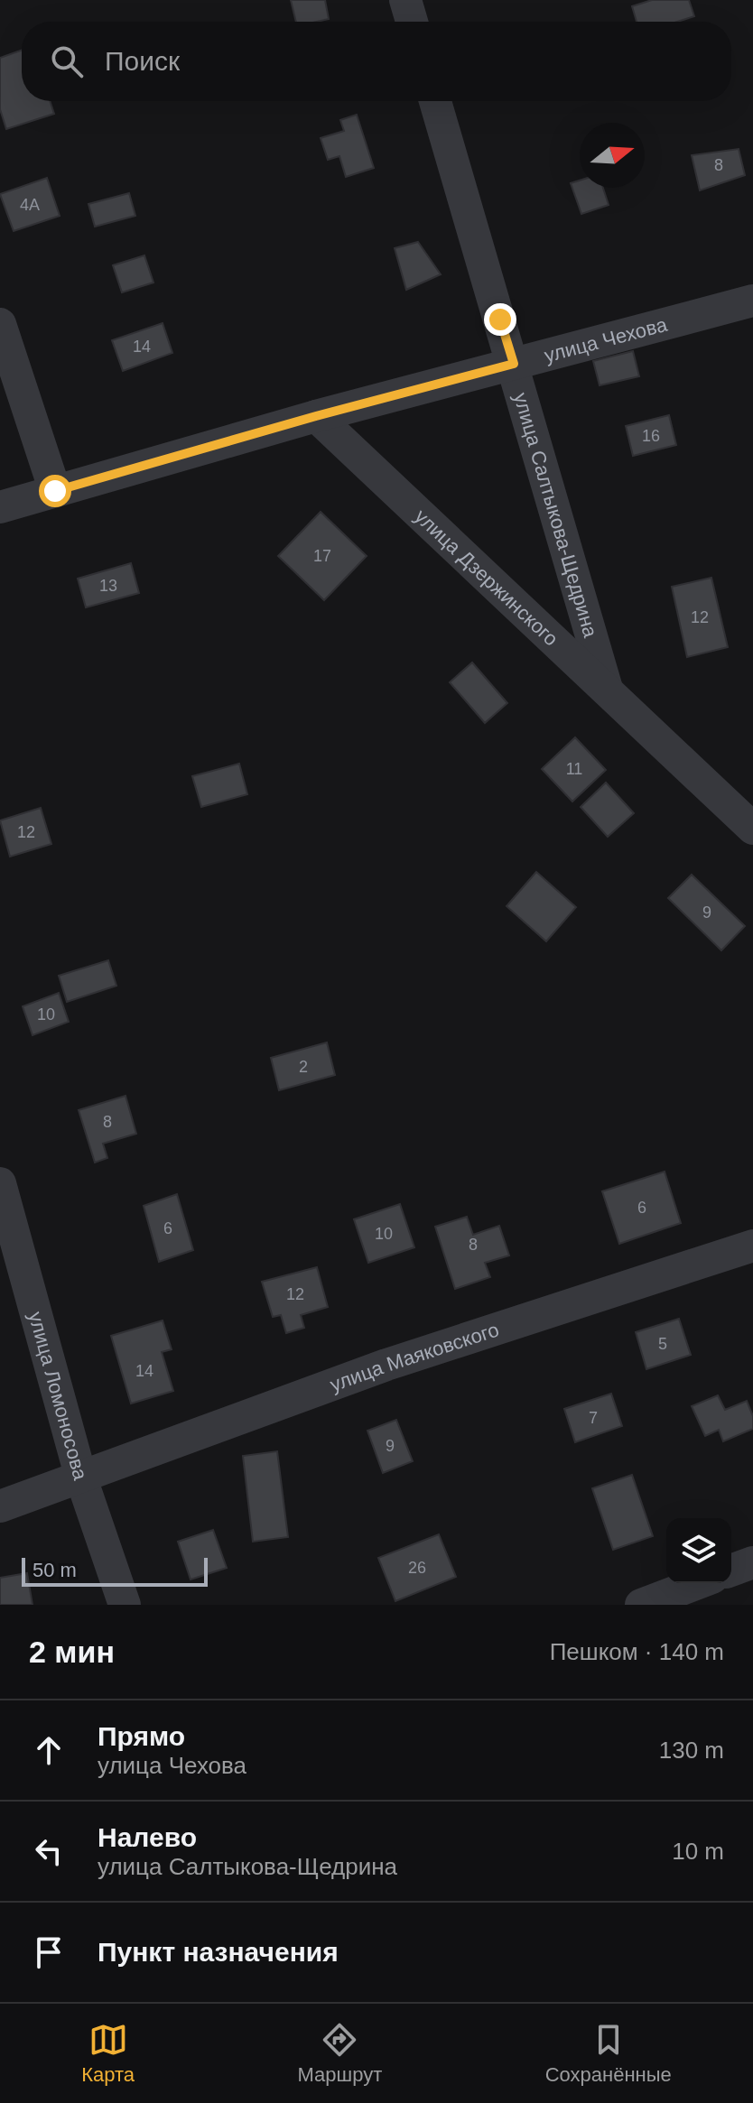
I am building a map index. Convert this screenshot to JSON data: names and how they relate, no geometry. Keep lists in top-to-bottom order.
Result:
{
  "streets": {
    "street": [
      "улица Чехова",
      "улица Салтыкова-Щедрина",
      "улица Дзержинского",
      "улица Маяковского",
      "улица Ломоносова"
    ]
  },
  "crossings": [
    ["улица Чехова", "улица Салтыкова-Щедрина"],
    ["улица Чехова", "улица Дзержинского"],
    ["улица Салтыкова-Щедрина", "улица Дзержинского"],
    ["улица Маяковского", "улица Ломоносова"]
  ],
  "house_numbers": [
    "8",
    "4А",
    "14",
    "16",
    "17",
    "13",
    "12",
    "11",
    "12",
    "9",
    "10",
    "2",
    "8",
    "6",
    "6",
    "10",
    "8",
    "12",
    "5",
    "14",
    "7",
    "9",
    "26"
  ],
  "scale_bar": "50 m",
  "north": "right",
  "page": {
    "search": "Поиск",
    "scale": "50 m",
    "heading": ["2 мин", "Пешком · 140 m"],
    "list": [
      ["Прямо", "улица Чехова", "130 m"],
      ["Налево", "улица Салтыкова-Щедрина", "10 m"],
      "Пункт назначения"
    ],
    "nav": ["Карта", "Маршрут", "Сохранённые"]
  }
}
